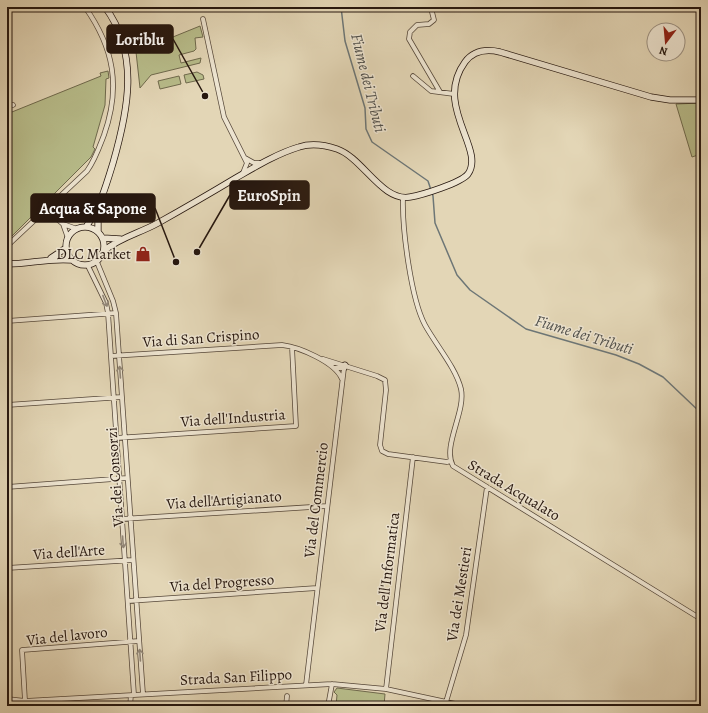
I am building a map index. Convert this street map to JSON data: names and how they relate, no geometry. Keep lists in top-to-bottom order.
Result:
{
  "streets": {
    "street": [
      "Via di San Crispino",
      "Via dell'Industria",
      "Via dei Consorzi",
      "Strada Acqualato",
      "Via dell'Artigianato",
      "Via del Commercio",
      "Via dell'Arte",
      "Via dell'Informatica",
      "Via del Progresso",
      "Via dei Mestieri",
      "Via del lavoro",
      "Strada San Filippo"
    ]
  },
  "crossings": [
    ["Via di San Crispino", "Via dell'Industria"],
    ["Via di San Crispino", "Via dei Consorzi"],
    ["Via dell'Industria", "Via dei Consorzi"],
    ["Via dei Consorzi", "Via dell'Artigianato"],
    ["Via dei Consorzi", "Via dell'Arte"],
    ["Via dei Consorzi", "Via del Progresso"],
    ["Via dei Consorzi", "Via del lavoro"],
    ["Via dei Consorzi", "Strada San Filippo"],
    ["Strada Acqualato", "Via dei Mestieri"],
    ["Via dell'Artigianato", "Via del Commercio"],
    ["Via del Commercio", "Via del Progresso"],
    ["Via del Commercio", "Strada San Filippo"],
    ["Via dell'Informatica", "Strada San Filippo"],
    ["Via dei Mestieri", "Strada San Filippo"],
    ["Via del lavoro", "Strada San Filippo"]
  ],
  "water": ["Fiume dei Tributi"],
  "places": {
    "other": ["Loriblu", "EuroSpin", "Acqua & Sapone"],
    "shop": ["DLC Market"]
  },
  "north": "bottom"
}
